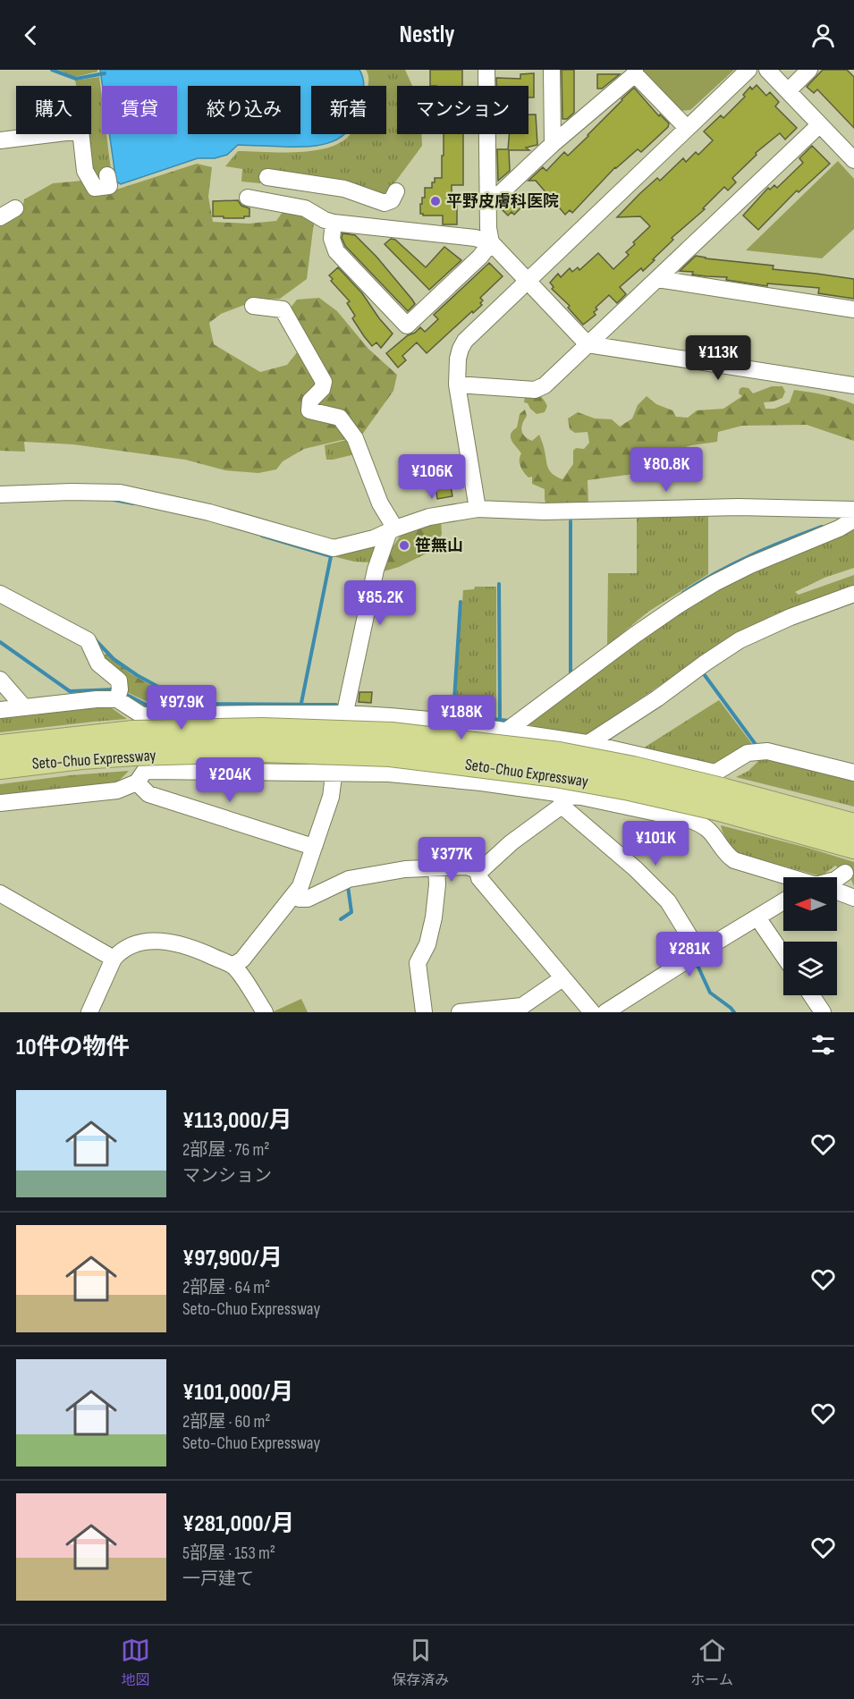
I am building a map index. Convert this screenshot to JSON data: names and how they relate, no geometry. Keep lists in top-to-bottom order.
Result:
{
  "streets": {
    "highway": ["Seto-Chuo Expressway"]
  },
  "places": ["平野皮膚科医院", "笹無山"],
  "north": "left",
  "page": {
    "header": "Nestly",
    "chip": [
      "購入",
      "賃貸",
      "絞り込み",
      "新着",
      "マンション"
    ],
    "price": [
      "¥113K",
      "¥80.8K",
      "¥106K",
      "¥85.2K",
      "¥97.9K",
      "¥188K",
      "¥204K",
      "¥101K",
      "¥377K",
      "¥281K"
    ],
    "heading": "10件の物件",
    "list": [
      {
        "name": "¥113,000/月",
        "note": "2部屋 · 76 m² · マンション"
      },
      {
        "name": "¥97,900/月",
        "note": "2部屋 · 64 m² · Seto-Chuo Expressway"
      },
      {
        "name": "¥101,000/月",
        "note": "2部屋 · 60 m² · Seto-Chuo Expressway"
      },
      {
        "name": "¥281,000/月",
        "note": "5部屋 · 153 m² · 一戸建て"
      }
    ],
    "tabs": ["地図", "保存済み", "ホーム"]
  }
}
